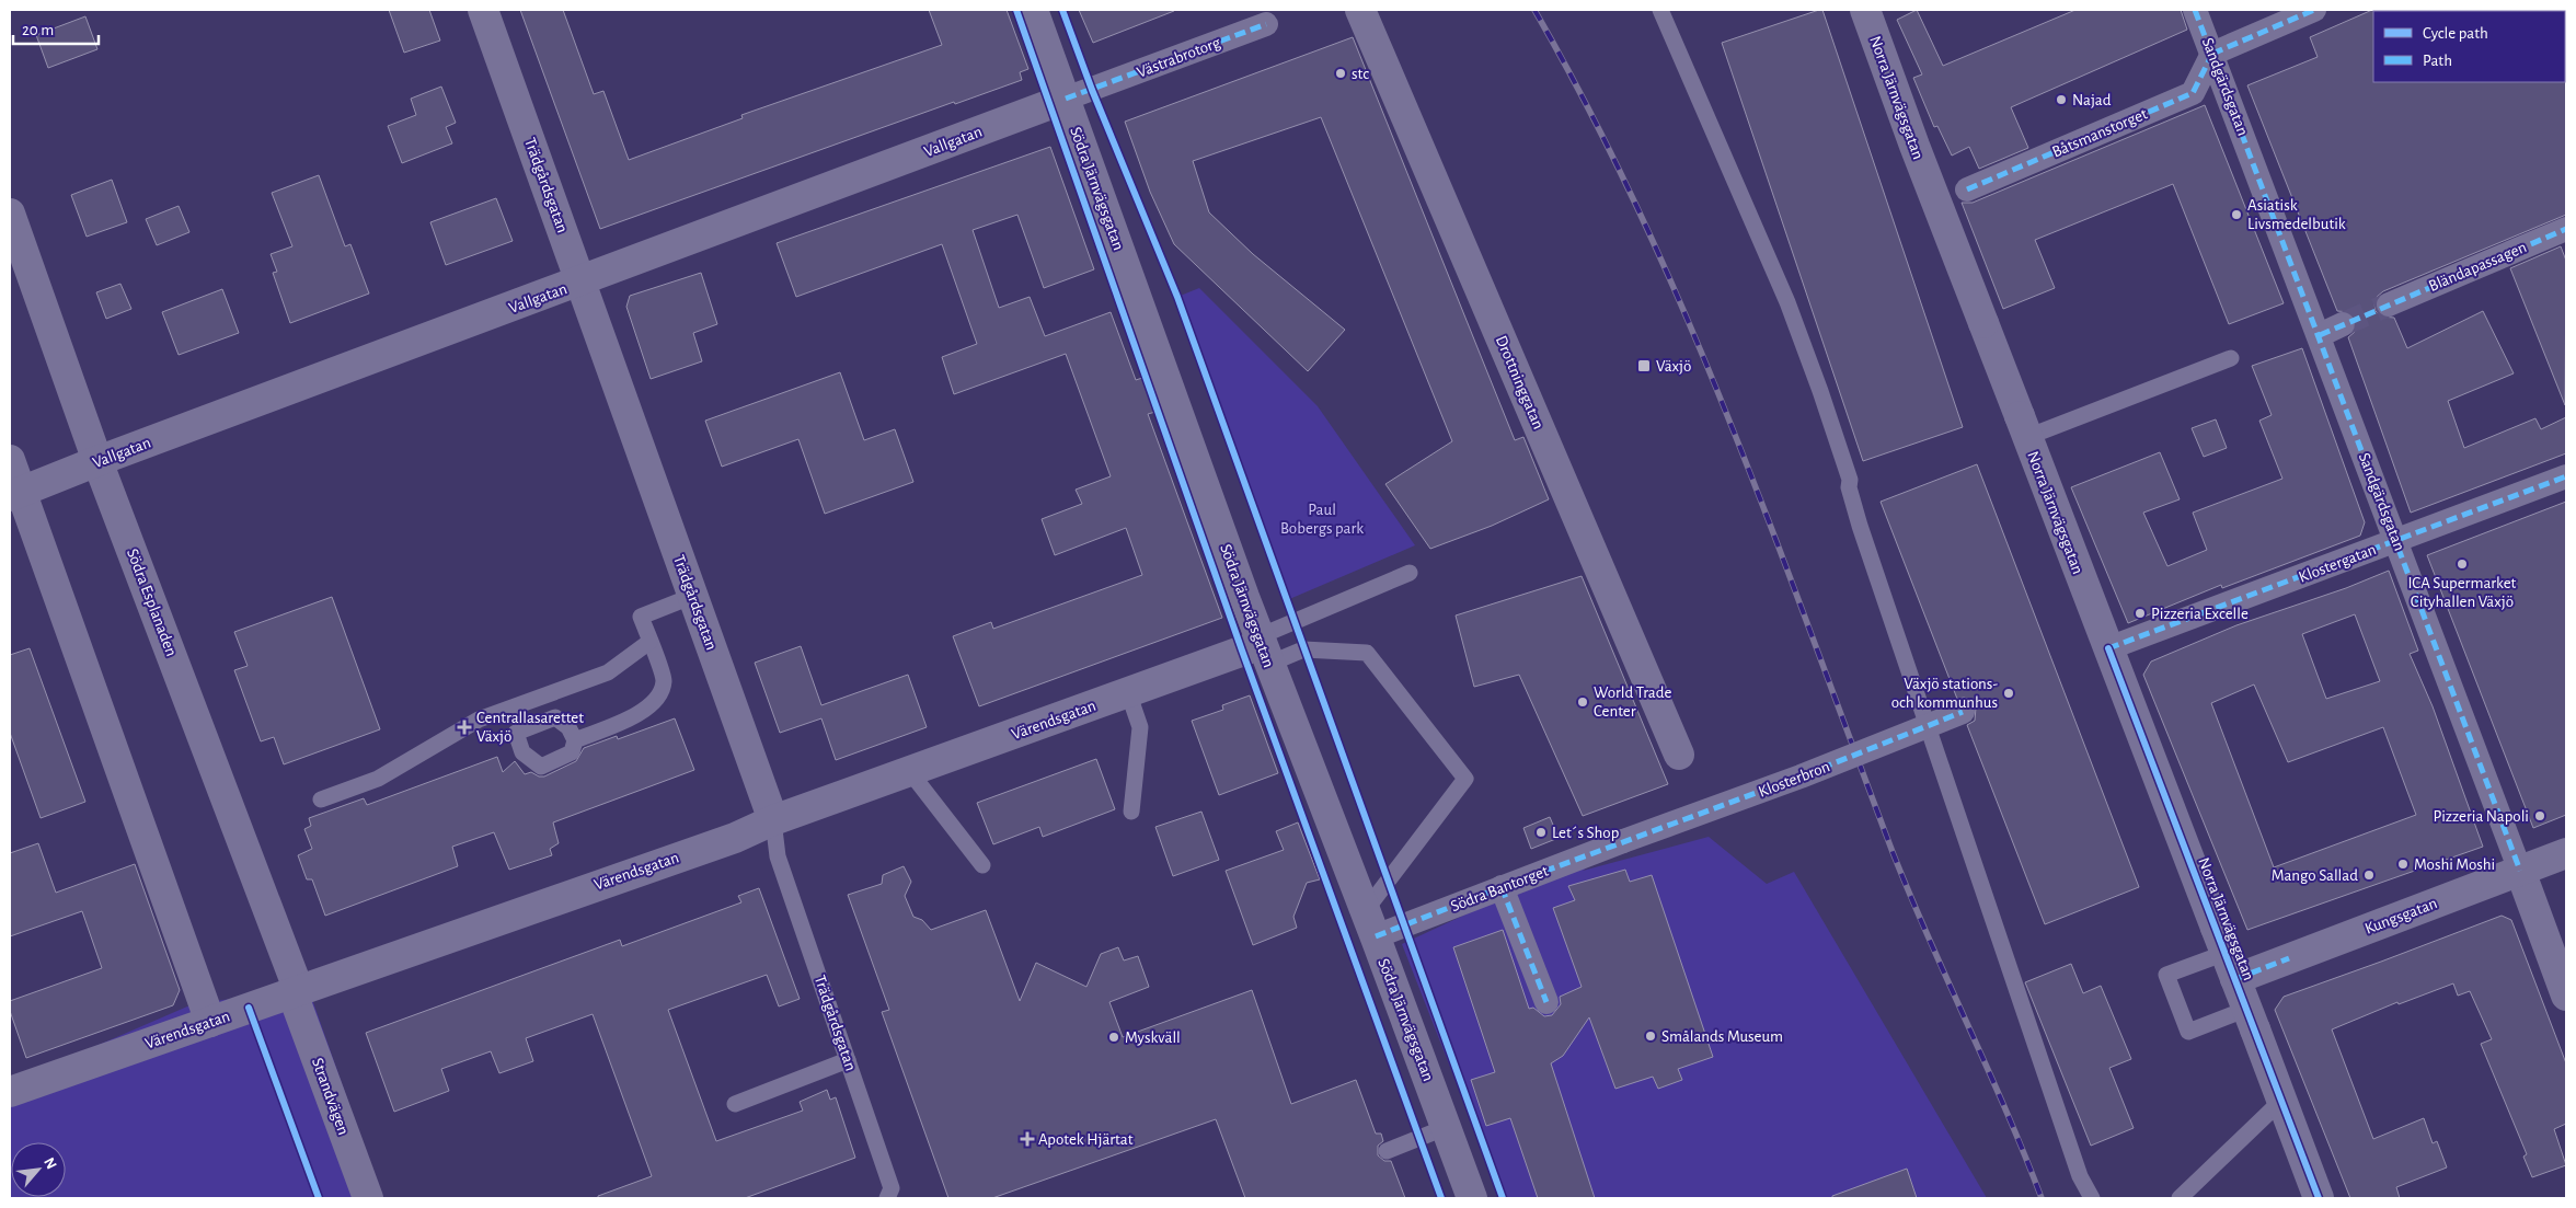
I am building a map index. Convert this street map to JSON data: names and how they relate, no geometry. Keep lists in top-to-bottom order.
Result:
{
  "streets": {
    "street": [
      "Västrabrotorg",
      "Sandgärdsgatan",
      "Norra Järnvägsgatan",
      "Båtsmanstorget",
      "Vallgatan",
      "Trädgårdsgatan",
      "Södra Järnvägsgatan",
      "Bländapassagen",
      "Drottninggatan",
      "Klostergatan",
      "Södra Esplanaden",
      "Värendsgatan",
      "Klosterbron",
      "Södra Bantorget",
      "Kungsgatan",
      "Strandvägen"
    ]
  },
  "crossings": [
    ["Västrabrotorg", "Vallgatan"],
    ["Västrabrotorg", "Södra Järnvägsgatan"],
    ["Sandgärdsgatan", "Båtsmanstorget"],
    ["Sandgärdsgatan", "Klostergatan"],
    ["Sandgärdsgatan", "Kungsgatan"],
    ["Norra Järnvägsgatan", "Klostergatan"],
    ["Norra Järnvägsgatan", "Kungsgatan"],
    ["Vallgatan", "Trädgårdsgatan"],
    ["Vallgatan", "Södra Järnvägsgatan"],
    ["Vallgatan", "Södra Esplanaden"],
    ["Trädgårdsgatan", "Värendsgatan"],
    ["Södra Järnvägsgatan", "Värendsgatan"],
    ["Södra Järnvägsgatan", "Södra Bantorget"],
    ["Södra Esplanaden", "Värendsgatan"],
    ["Södra Esplanaden", "Strandvägen"],
    ["Värendsgatan", "Strandvägen"],
    ["Klosterbron", "Södra Bantorget"]
  ],
  "parks": ["Paul Bobergs park"],
  "places": {
    "other": [
      "stc",
      "Najad",
      "Asiatisk Livsmedelbutik",
      "ICA Supermarket Cityhallen Växjö",
      "Pizzeria Excelle",
      "Växjö stations- och kommunhus",
      "World Trade Center",
      "Pizzeria Napoli",
      "Let´s Shop",
      "Moshi Moshi",
      "Mango Sallad",
      "Smålands Museum",
      "Myskväll"
    ],
    "transit": ["Växjö"],
    "health": ["Centrallasarettet Växjö", "Apotek Hjärtat"]
  },
  "legend": ["Cycle path", "Path"],
  "scale_bar": "20 m",
  "north": "top right"
}
